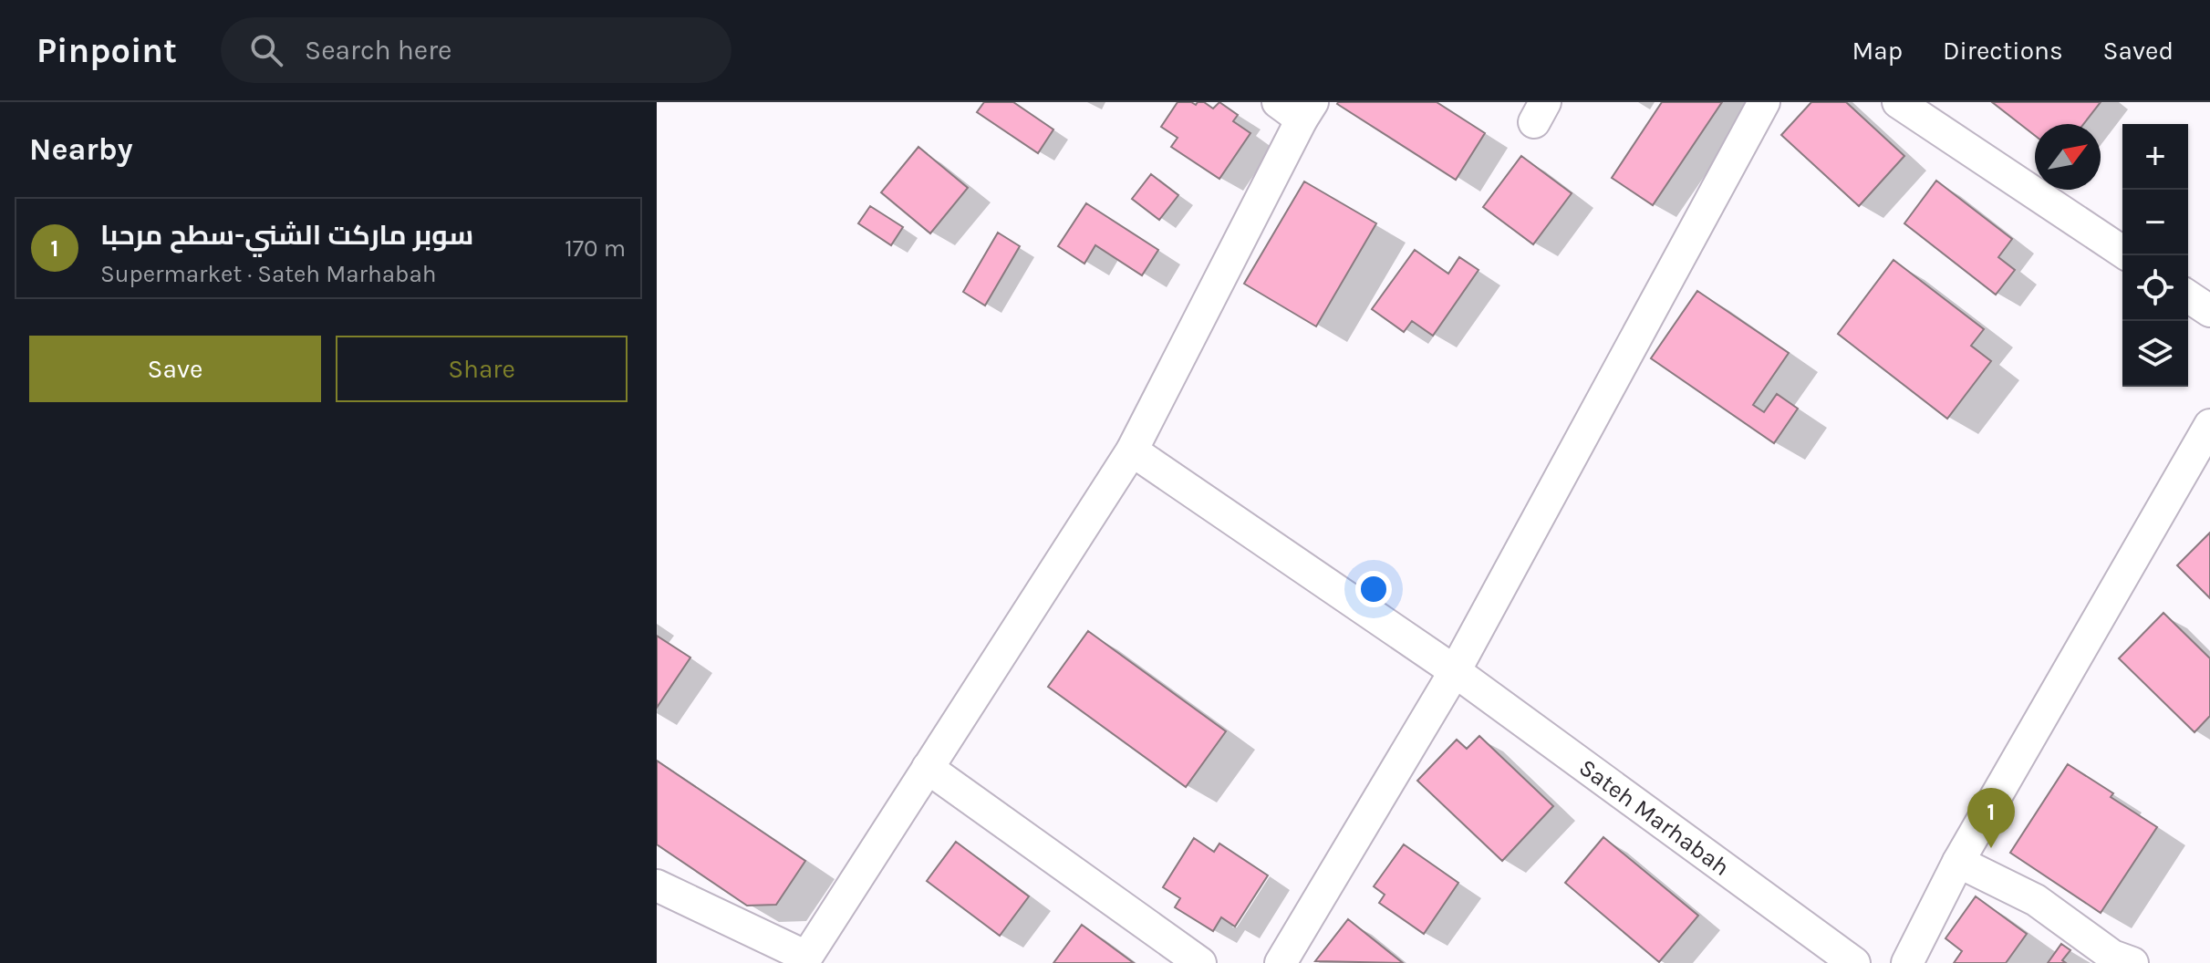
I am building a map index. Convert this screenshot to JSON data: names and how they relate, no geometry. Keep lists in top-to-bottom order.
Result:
{
  "streets": {
    "street": ["Sateh Marhabah"]
  },
  "north": "top right",
  "page": {
    "header": "Pinpoint",
    "search": "Search here",
    "nav": ["Map", "Directions", "Saved"],
    "heading": "Nearby",
    "map_buttons": ["+", "−"],
    "list": [
      {
        "mark": "1",
        "name": "سوبر ماركت الشني-سطح مرحبا",
        "note": "Supermarket · Sateh Marhabah",
        "value": "170 m"
      }
    ],
    "buttons": ["Save", "Share"],
    "pins": "1"
  }
}
